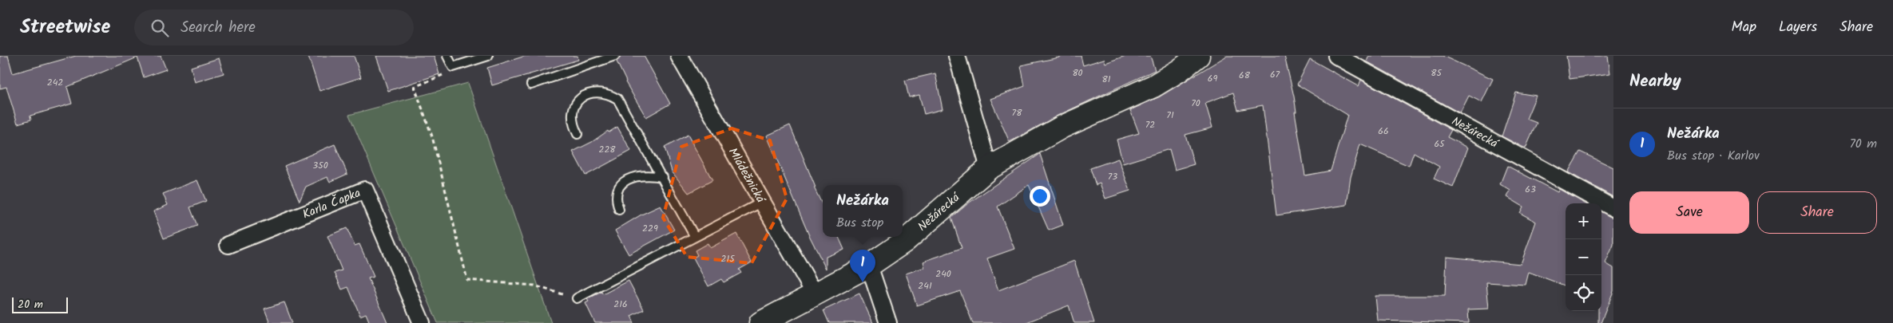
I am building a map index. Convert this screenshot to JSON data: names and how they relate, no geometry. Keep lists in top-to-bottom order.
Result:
{
  "streets": {
    "street": ["Nežárecká", "Mládežnická", "Karla Čapka"]
  },
  "crossings": [
    ["Nežárecká", "Mládežnická"]
  ],
  "house_numbers": [
    "80",
    "85",
    "67",
    "68",
    "69",
    "81",
    "242",
    "70",
    "78",
    "71",
    "72",
    "66",
    "65",
    "228",
    "350",
    "73",
    "63",
    "229",
    "215",
    "240",
    "241",
    "216"
  ],
  "scale_bar": "20 m",
  "page": {
    "header": "Streetwise",
    "search": "Search here",
    "nav": ["Map", "Layers", "Share"],
    "heading": "Nearby",
    "list": [
      {
        "mark": "1",
        "name": "Nežárka",
        "note": "Bus stop · Karlov",
        "value": "70 m"
      }
    ],
    "buttons": ["Save", "Share"],
    "popup": ["Nežárka", "Bus stop"],
    "map_buttons": ["+", "−"],
    "pins": "1",
    "scale": "20 m"
  }
}
